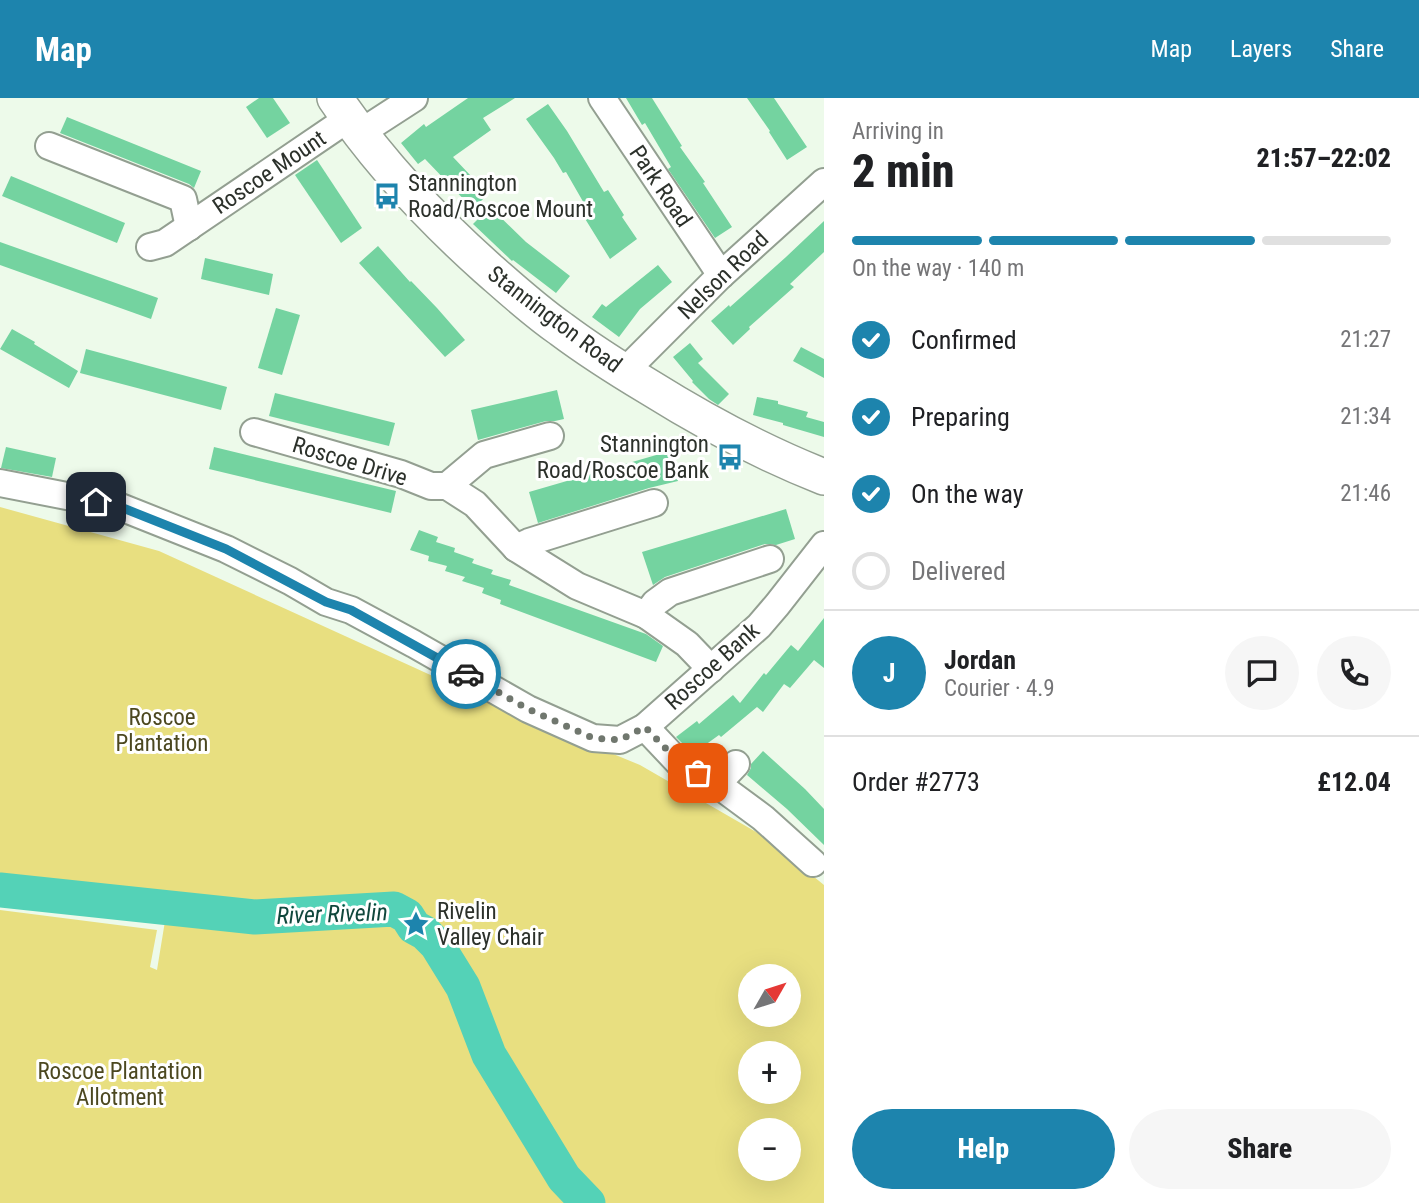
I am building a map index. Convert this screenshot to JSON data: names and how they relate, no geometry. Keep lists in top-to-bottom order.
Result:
{
  "streets": {
    "main road": ["Stannington Road"],
    "street": [
      "Roscoe Mount",
      "Park Road",
      "Nelson Road",
      "Roscoe Drive",
      "Roscoe Bank"
    ]
  },
  "crossings": [
    ["Roscoe Mount", "Stannington Road"],
    ["Park Road", "Nelson Road"],
    ["Nelson Road", "Stannington Road"],
    ["Roscoe Drive", "Roscoe Bank"]
  ],
  "water": ["River Rivelin"],
  "parks": ["Roscoe Plantation", "Roscoe Plantation Allotment"],
  "places": {
    "bus stop": ["Stannington Road/Roscoe Mount", "Stannington Road/Roscoe Bank"],
    "place": ["Rivelin Valley Chair"]
  },
  "north": "top right",
  "page": {
    "header": "Map",
    "nav": ["Map", "Layers", "Share"],
    "heading": ["2 min", "Arriving in", "21:57–22:02"],
    "panel": [
      "Jordan",
      "Courier · 4.9",
      "Order #2773",
      "£12.04"
    ],
    "bar": "On the way · 140 m",
    "list": [
      ["Confirmed", "21:27"],
      ["Preparing", "21:34"],
      ["On the way", "21:46"],
      "Delivered"
    ],
    "round": "J",
    "map_buttons": ["+", "−"],
    "buttons": ["Help", "Share"]
  }
}
